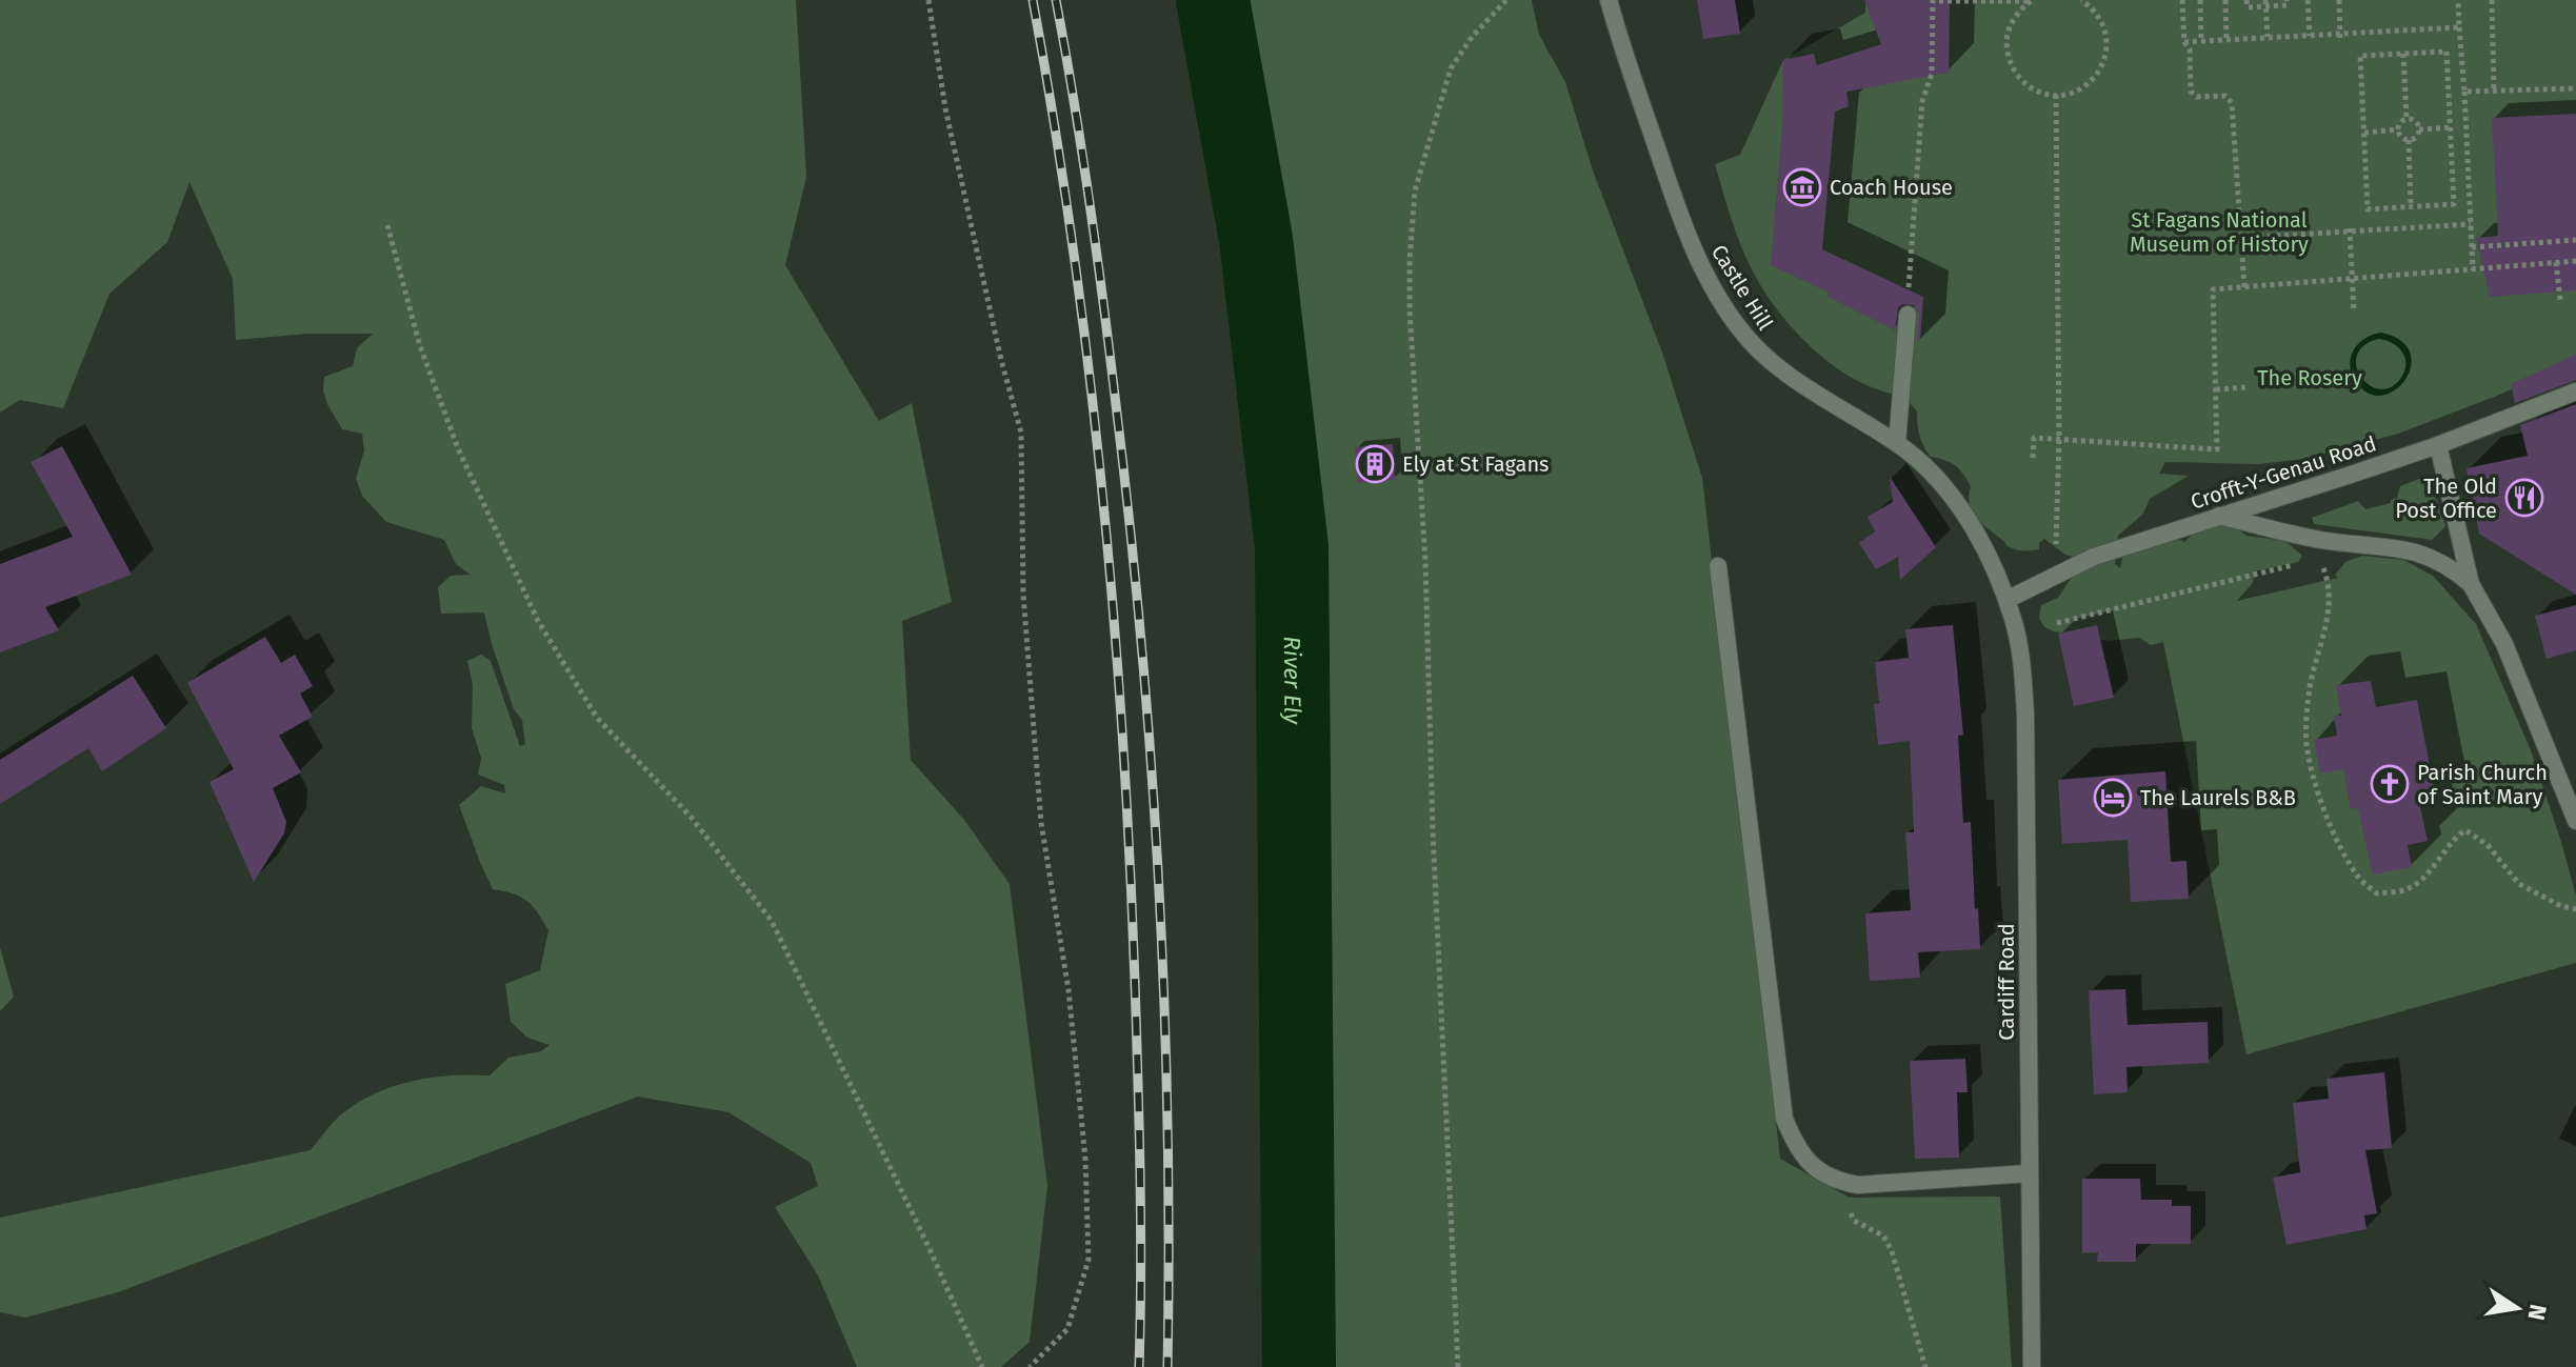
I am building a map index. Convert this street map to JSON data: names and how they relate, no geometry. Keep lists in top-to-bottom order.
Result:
{
  "streets": {
    "street": ["Castle Hill", "Crofft-Y-Genau Road", "Cardiff Road"]
  },
  "crossings": [
    ["Castle Hill", "Crofft-Y-Genau Road"],
    ["Castle Hill", "Cardiff Road"],
    ["Crofft-Y-Genau Road", "Cardiff Road"]
  ],
  "water": ["River Ely"],
  "parks": ["St Fagans National Museum of History", "The Rosery"],
  "places": {
    "museum": ["Coach House"],
    "building": ["Ely at St Fagans"],
    "restaurant": ["The Old Post Office"],
    "church": ["Parish Church of Saint Mary"],
    "hotel": ["The Laurels B&B"]
  },
  "north": "right"
}
